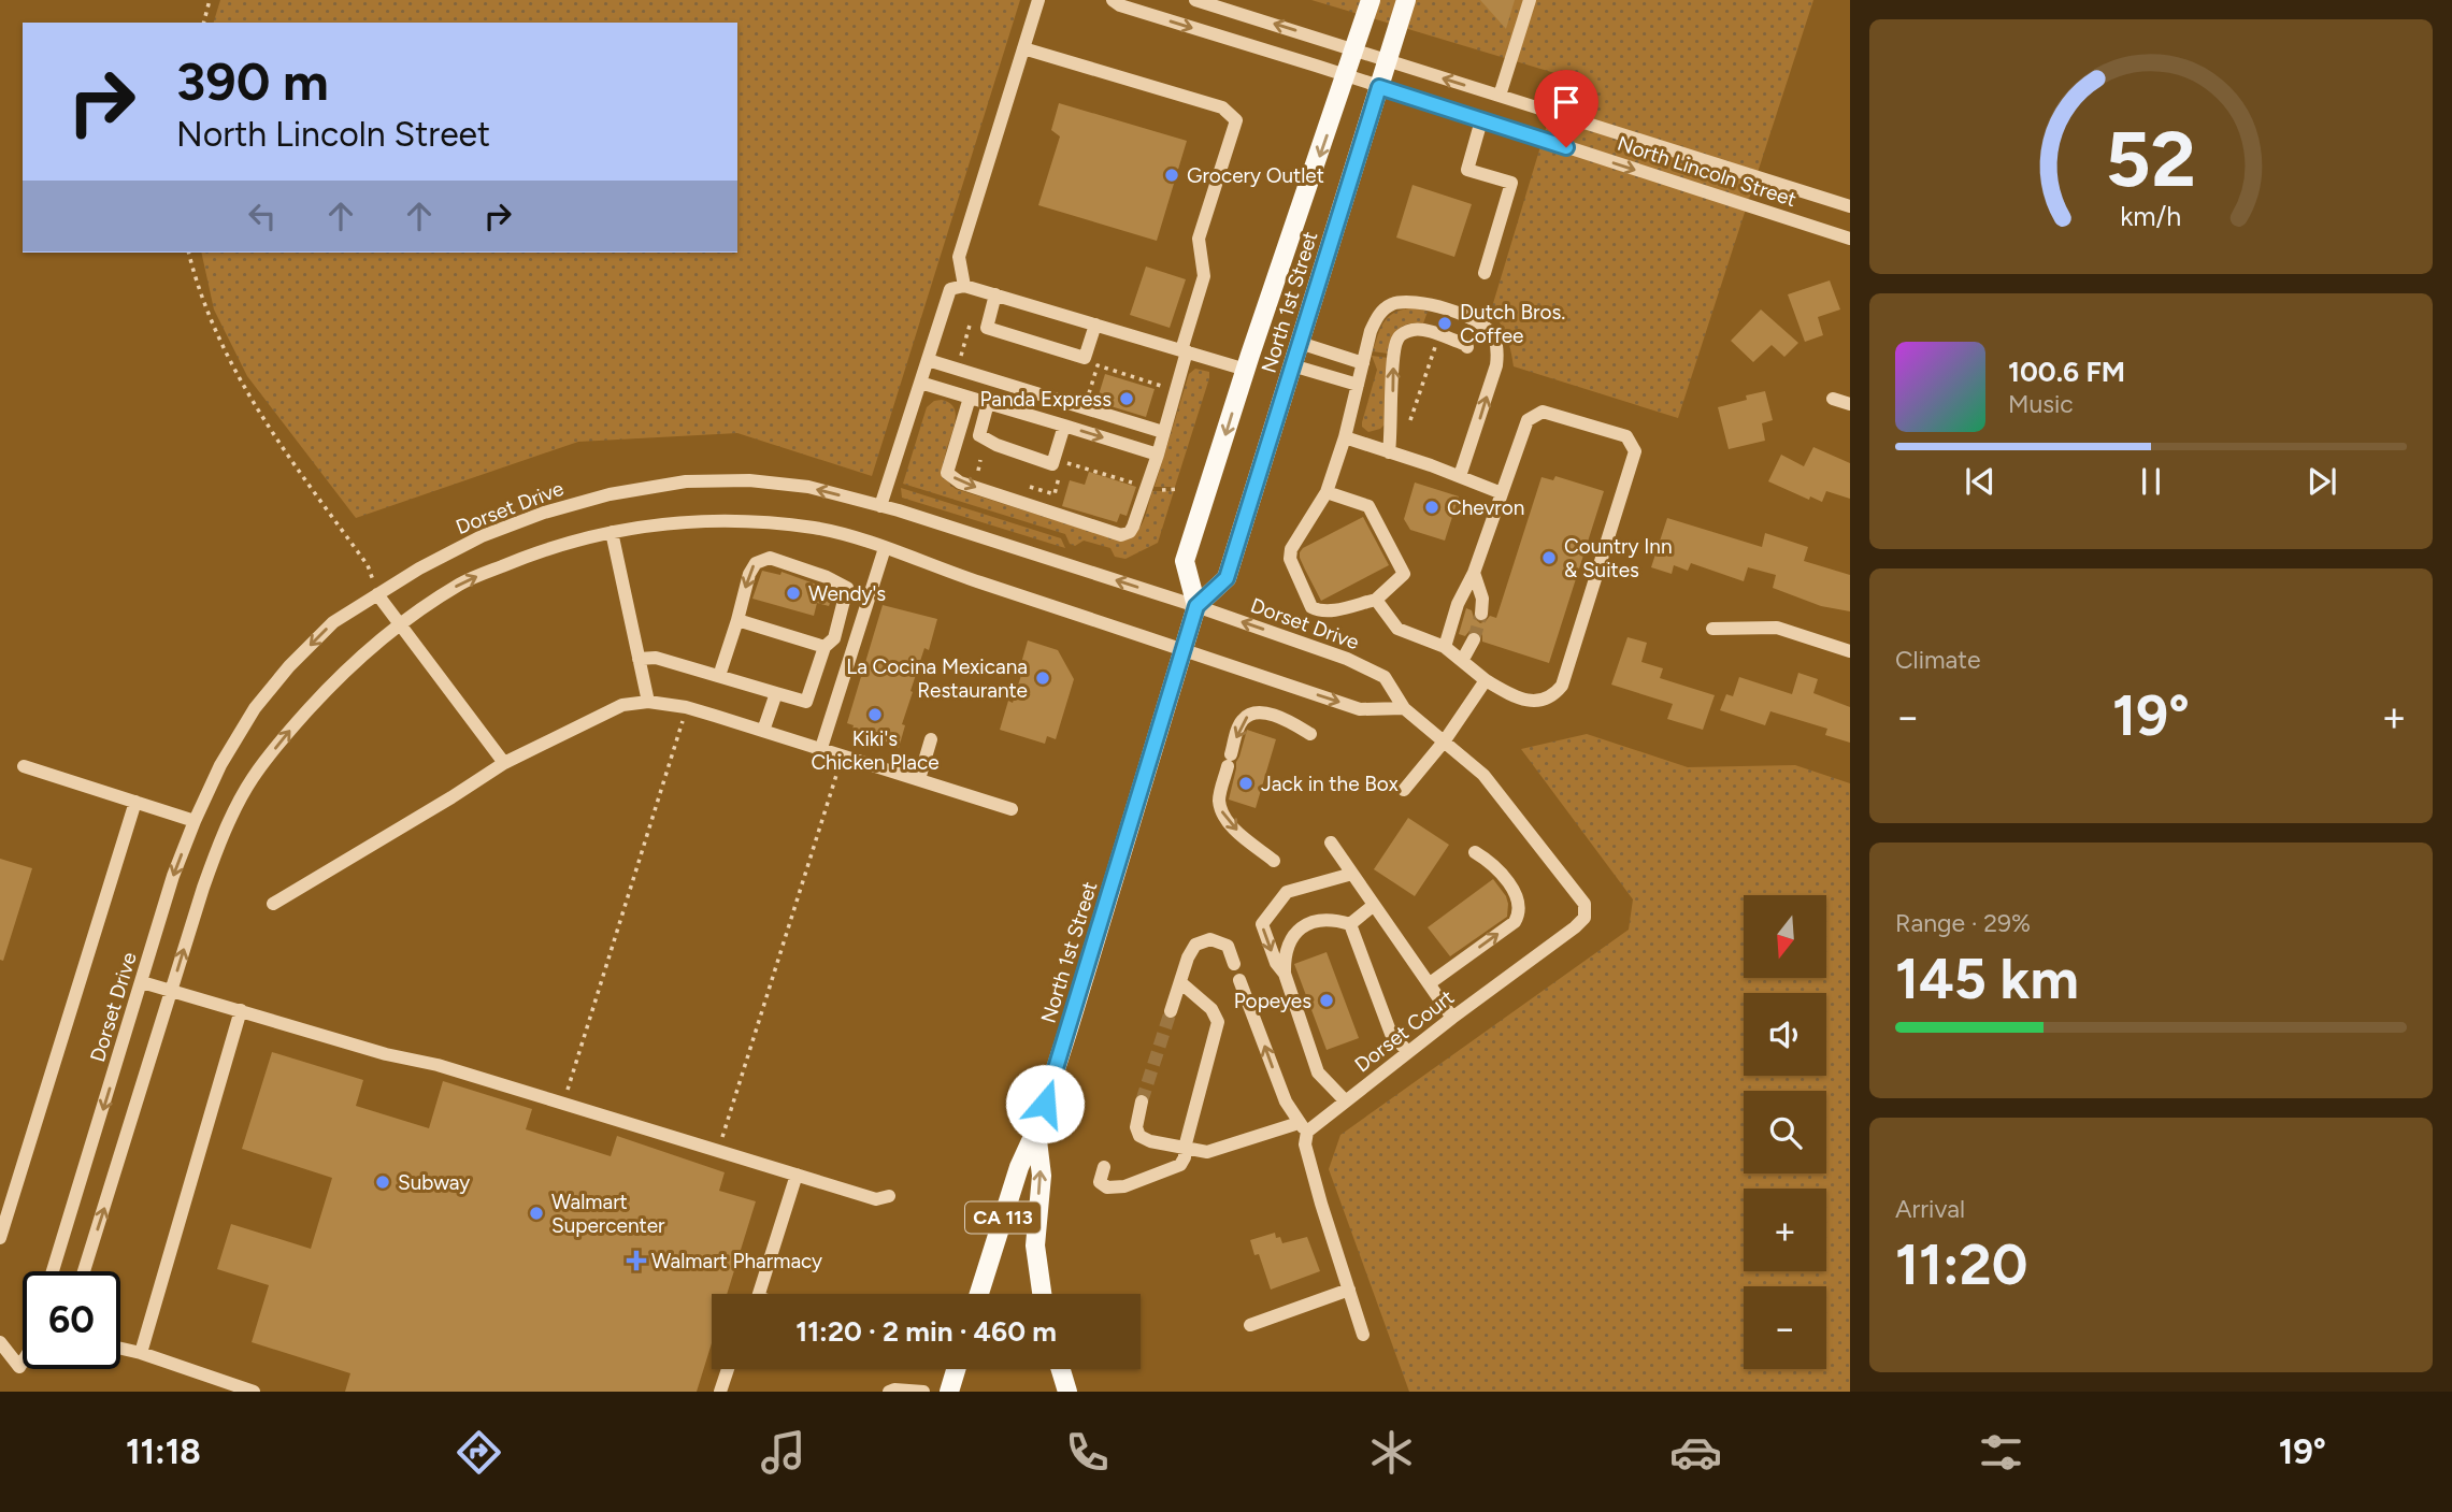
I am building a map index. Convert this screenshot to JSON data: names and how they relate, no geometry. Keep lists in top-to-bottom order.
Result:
{
  "streets": {
    "main road": ["North 1st Street", "CA 113"],
    "street": ["North Lincoln Street", "Dorset Drive", "Dorset Court"]
  },
  "crossings": [
    ["North Lincoln Street", "North 1st Street"],
    ["North 1st Street", "Dorset Drive"],
    ["North 1st Street", "CA 113"],
    ["Dorset Drive", "Dorset Court"]
  ],
  "places": {
    "other": [
      "Grocery Outlet",
      "Dutch Bros. Coffee",
      "Panda Express",
      "Chevron",
      "Country Inn & Suites",
      "Wendy's",
      "La Cocina Mexicana Restaurante",
      "Kiki's Chicken Place",
      "Jack in the Box",
      "Popeyes",
      "Subway",
      "Walmart Supercenter"
    ],
    "health": ["Walmart Pharmacy"]
  },
  "north": "bottom",
  "page": {
    "turn": ["390 m", "North Lincoln Street"],
    "song": ["100.6 FM", "Music"],
    "tile": [
      "Climate",
      ["Range · 29%", "145 km"],
      ["Arrival", "11:20"]
    ],
    "heat": ["−", "19°", "+"],
    "map_buttons": ["+", "−"],
    "limit": "60",
    "trip": "11:20 · 2 min · 460 m",
    "tabs": ["11:18", "19°"],
    "gauge": ["52", "km/h"]
  }
}
